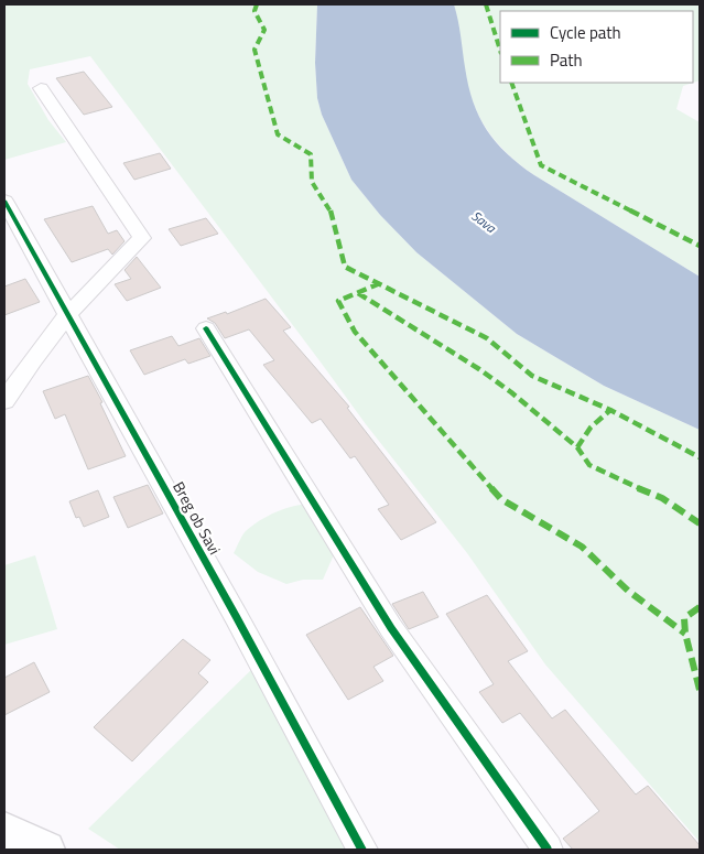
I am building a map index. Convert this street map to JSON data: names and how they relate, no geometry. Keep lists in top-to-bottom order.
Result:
{
  "streets": {
    "street": ["Breg ob Savi"]
  },
  "water": ["Sava"],
  "legend": ["Cycle path", "Path"]
}
